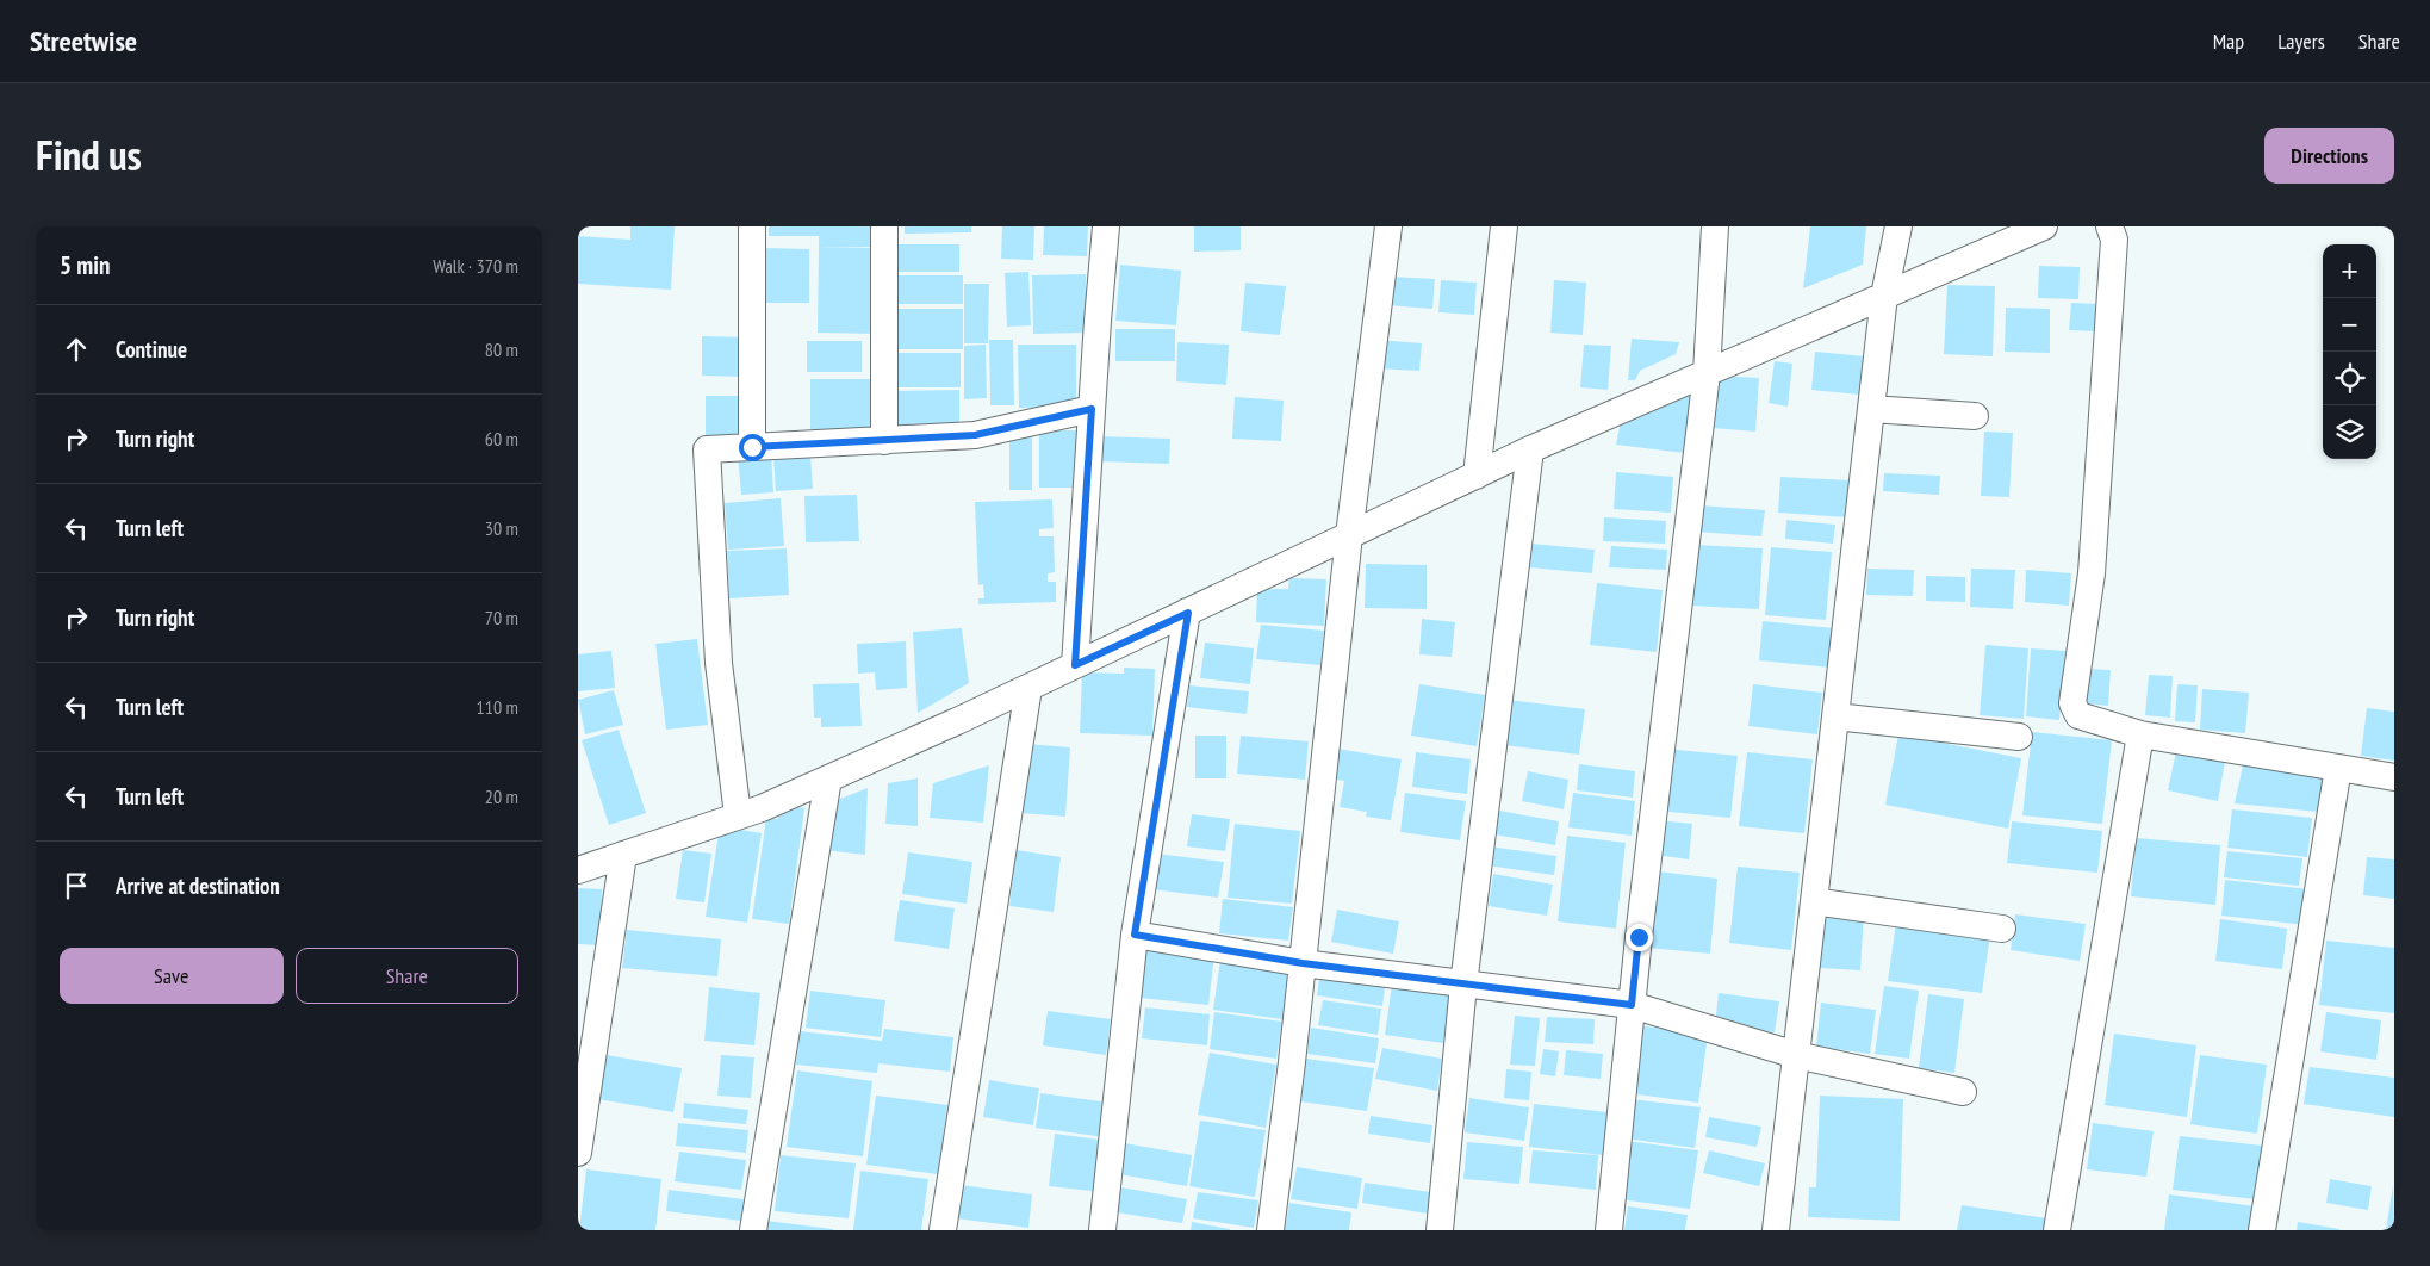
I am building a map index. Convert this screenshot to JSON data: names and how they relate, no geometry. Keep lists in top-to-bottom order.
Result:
{
  "page": {
    "header": "Streetwise",
    "nav": ["Map", "Layers", "Share"],
    "title": "Find us",
    "buttons": [
      "Directions",
      ["Save", "Share"]
    ],
    "heading": ["5 min", "Walk · 370 m"],
    "map_buttons": ["+", "−"],
    "list": [
      ["Continue", "80 m"],
      ["Turn right", "60 m"],
      ["Turn left", "30 m"],
      ["Turn right", "70 m"],
      ["Turn left", "110 m"],
      ["Turn left", "20 m"],
      "Arrive at destination"
    ]
  }
}
